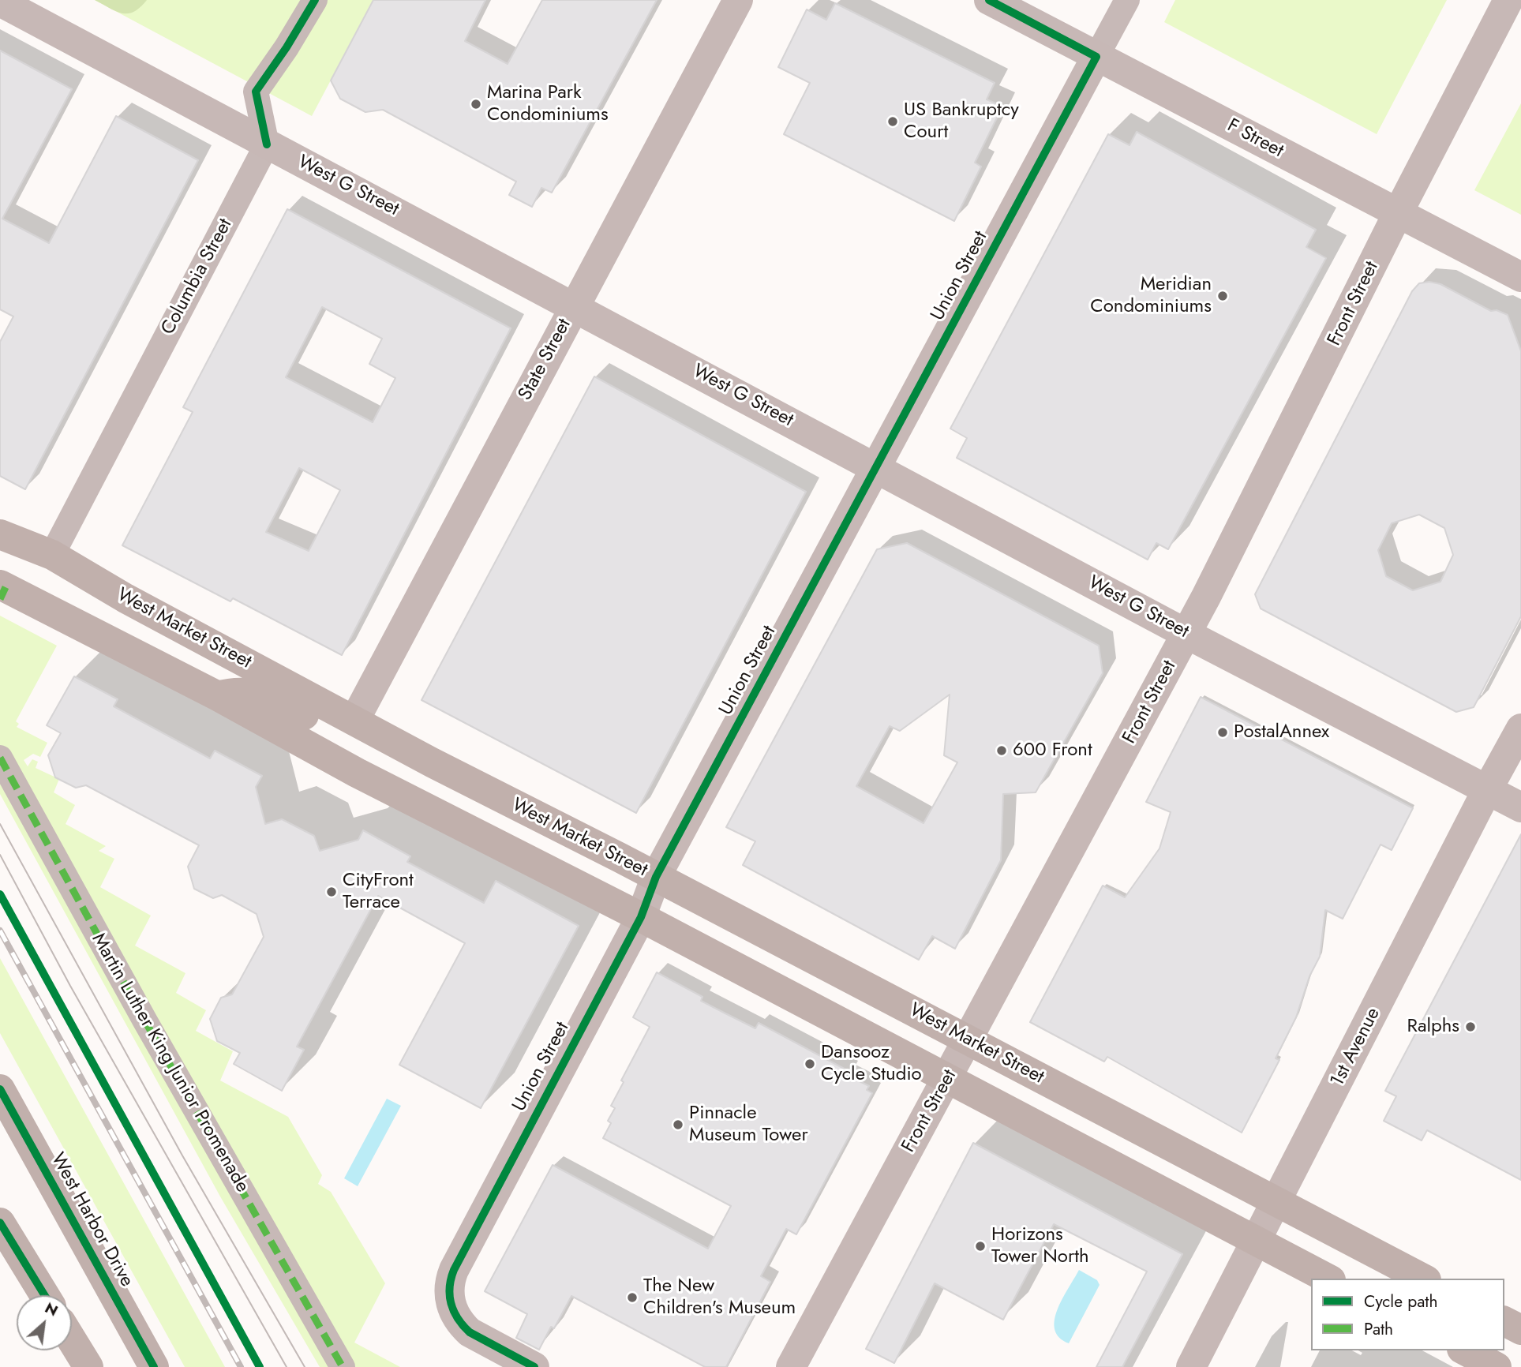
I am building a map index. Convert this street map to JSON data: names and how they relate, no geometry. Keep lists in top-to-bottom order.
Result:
{
  "streets": {
    "main road": [
      "F Street",
      "West G Street",
      "Union Street",
      "Front Street",
      "State Street",
      "West Market Street",
      "1st Avenue",
      "West Harbor Drive"
    ],
    "street": ["Columbia Street", "Martin Luther King Junior Promenade"]
  },
  "crossings": [
    ["F Street", "Union Street"],
    ["F Street", "Front Street"],
    ["West G Street", "Union Street"],
    ["West G Street", "Columbia Street"],
    ["West G Street", "Front Street"],
    ["West G Street", "State Street"],
    ["West G Street", "1st Avenue"],
    ["Union Street", "West Market Street"],
    ["Columbia Street", "West Market Street"],
    ["Front Street", "West Market Street"],
    ["State Street", "West Market Street"],
    ["West Market Street", "1st Avenue"]
  ],
  "places": [
    "Marina Park Condominiums",
    "US Bankruptcy Court",
    "Meridian Condominiums",
    "PostalAnnex",
    "600 Front",
    "CityFront Terrace",
    "Ralphs",
    "Dansooz Cycle Studio",
    "Pinnacle Museum Tower",
    "Horizons Tower North",
    "The New Children's Museum"
  ],
  "legend": ["Cycle path", "Path"],
  "north": "top right"
}
